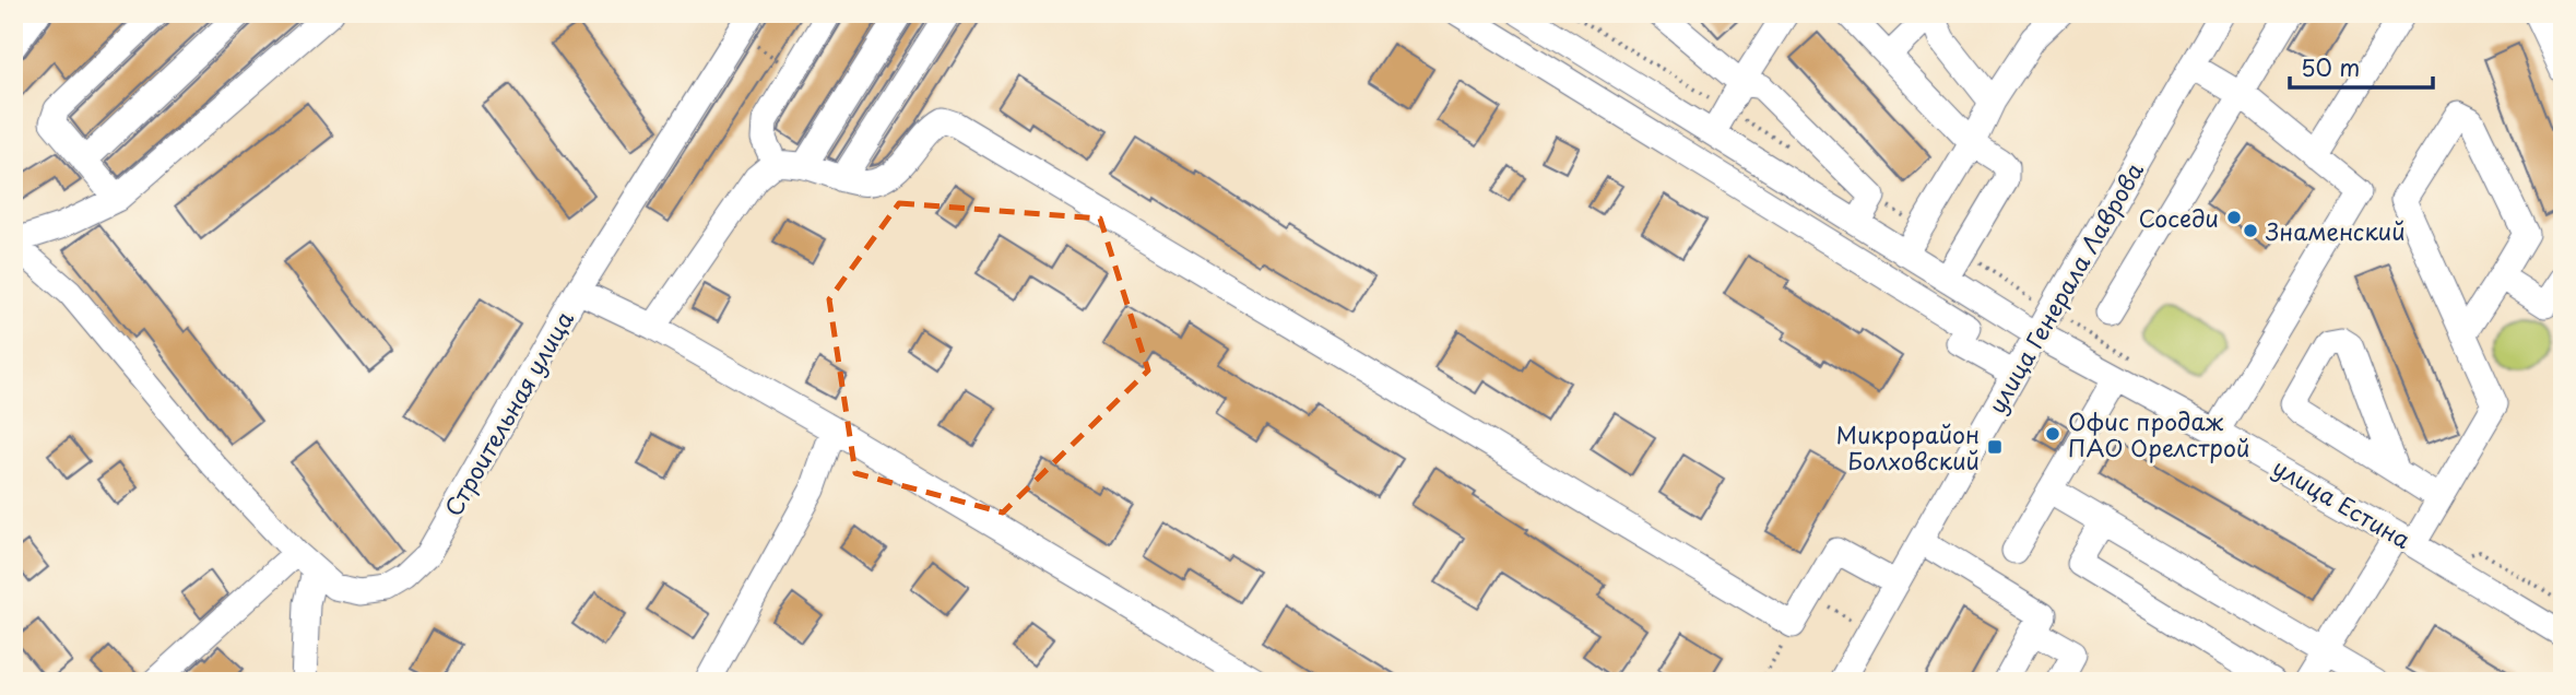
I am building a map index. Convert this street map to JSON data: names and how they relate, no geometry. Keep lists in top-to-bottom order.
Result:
{
  "streets": {
    "street": ["улица Генерала Лаврова", "Строительная улица", "улица Естина"]
  },
  "crossings": [
    ["улица Генерала Лаврова", "улица Естина"]
  ],
  "places": {
    "other": ["Соседи", "Знаменский", "Офис продаж ПАО Орелстрой"],
    "transit": ["Микрорайон Болховский"]
  },
  "scale_bar": "50 m"
}
